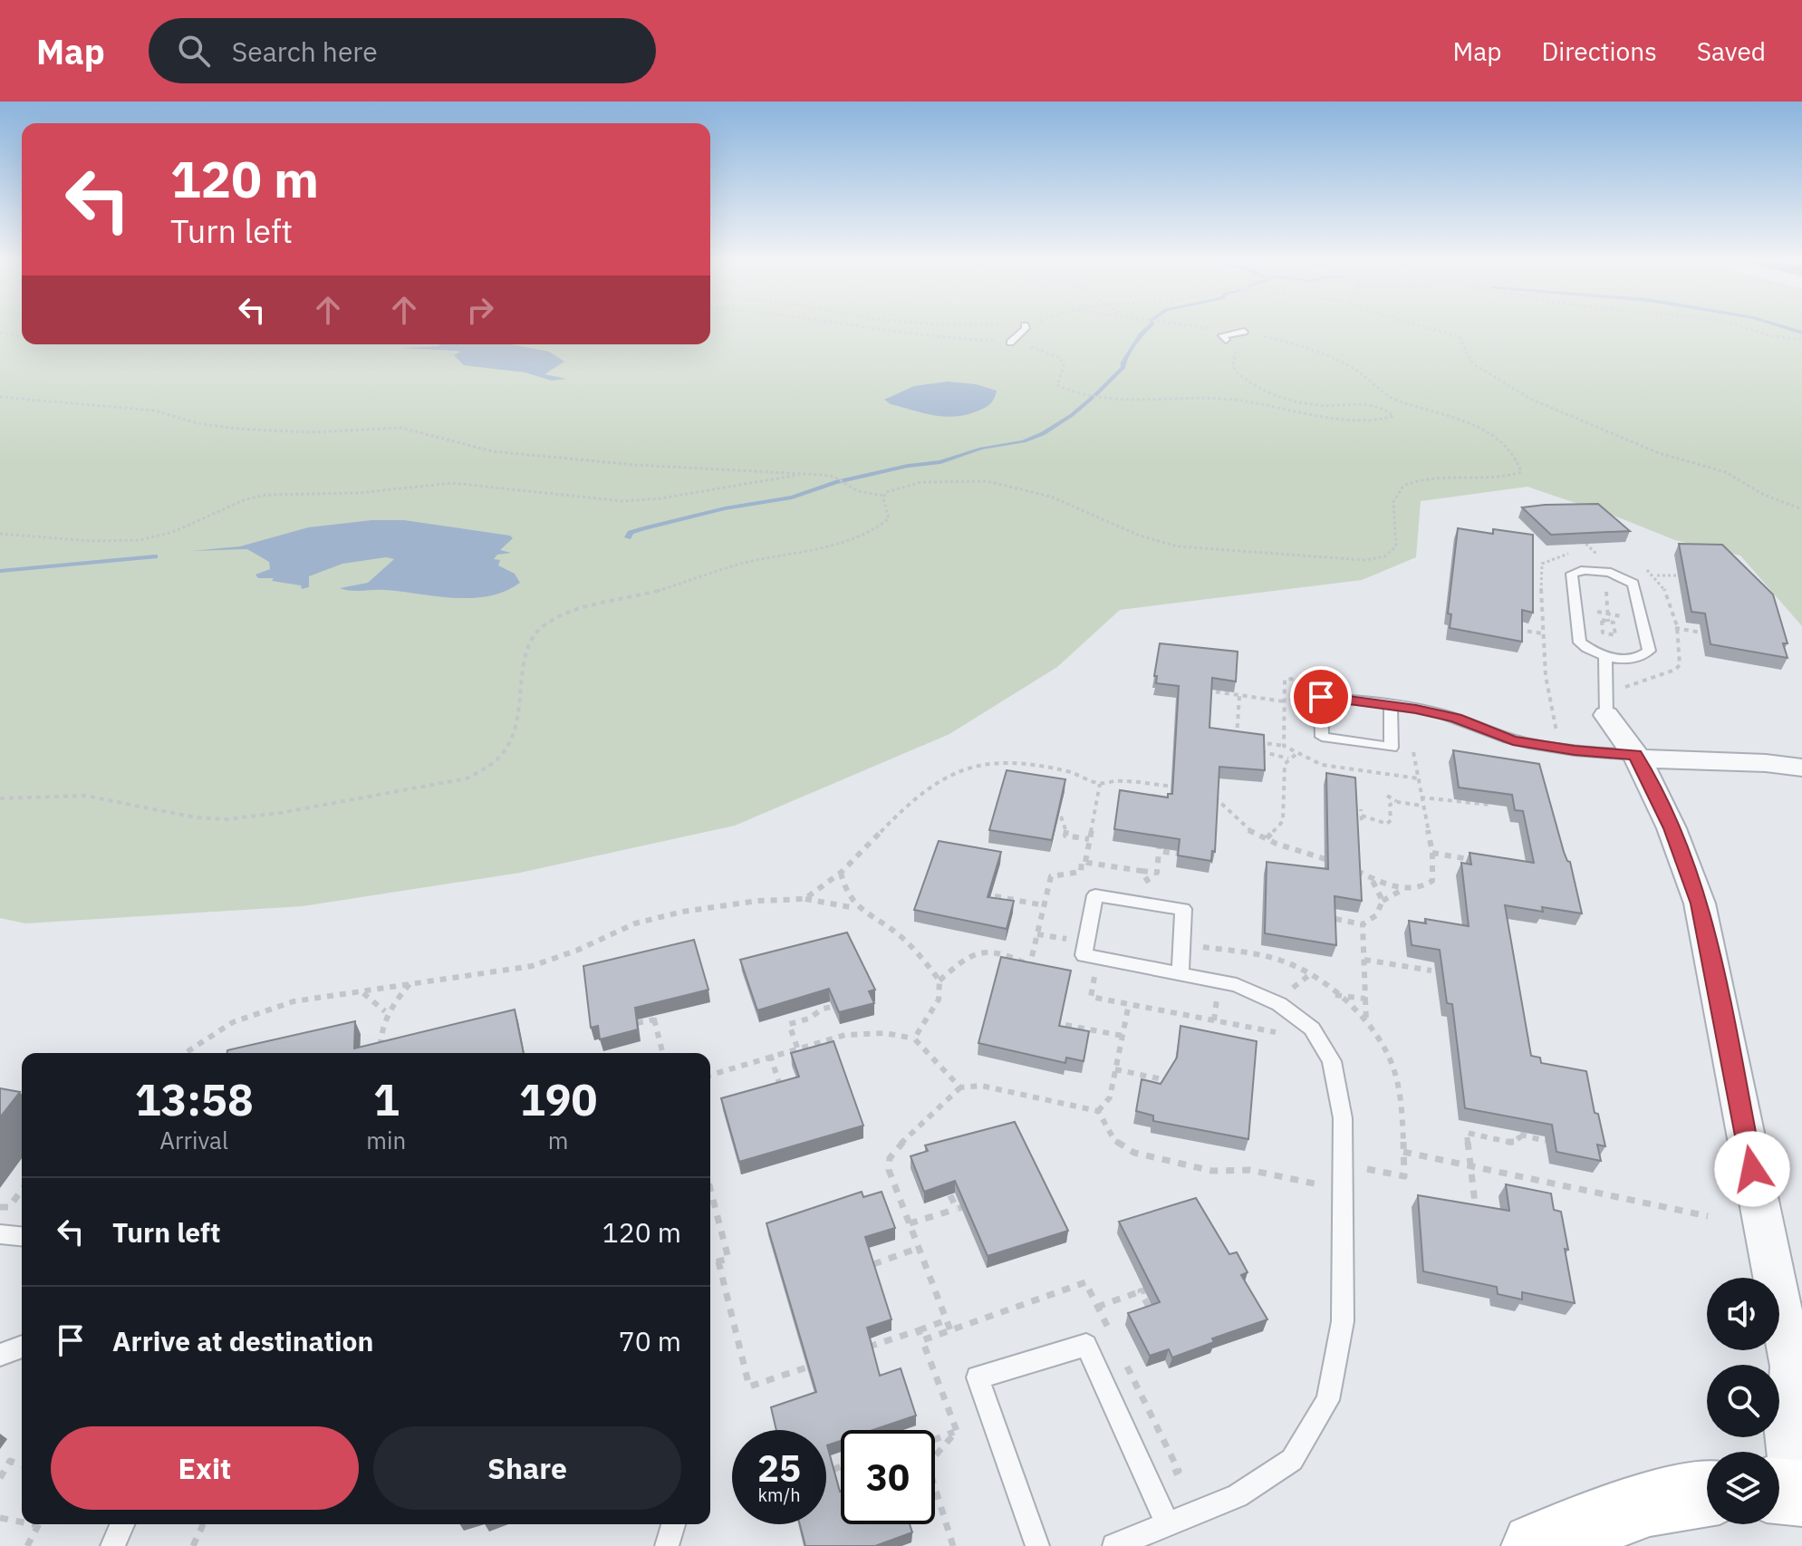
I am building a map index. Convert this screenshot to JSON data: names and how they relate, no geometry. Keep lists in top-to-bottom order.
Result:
{
  "page": {
    "header": "Map",
    "search": "Search here",
    "nav": ["Map", "Directions", "Saved"],
    "turn": ["120 m", "Turn left"],
    "eta": [
      "13:58",
      "Arrival",
      "1",
      "min",
      "190",
      "m"
    ],
    "list": [
      {
        "name": "Turn left",
        "value": "120 m"
      },
      {
        "name": "Arrive at destination",
        "value": "70 m"
      }
    ],
    "buttons": ["Exit", "Share"],
    "speed": "25 km/h",
    "limit": "30"
  }
}
